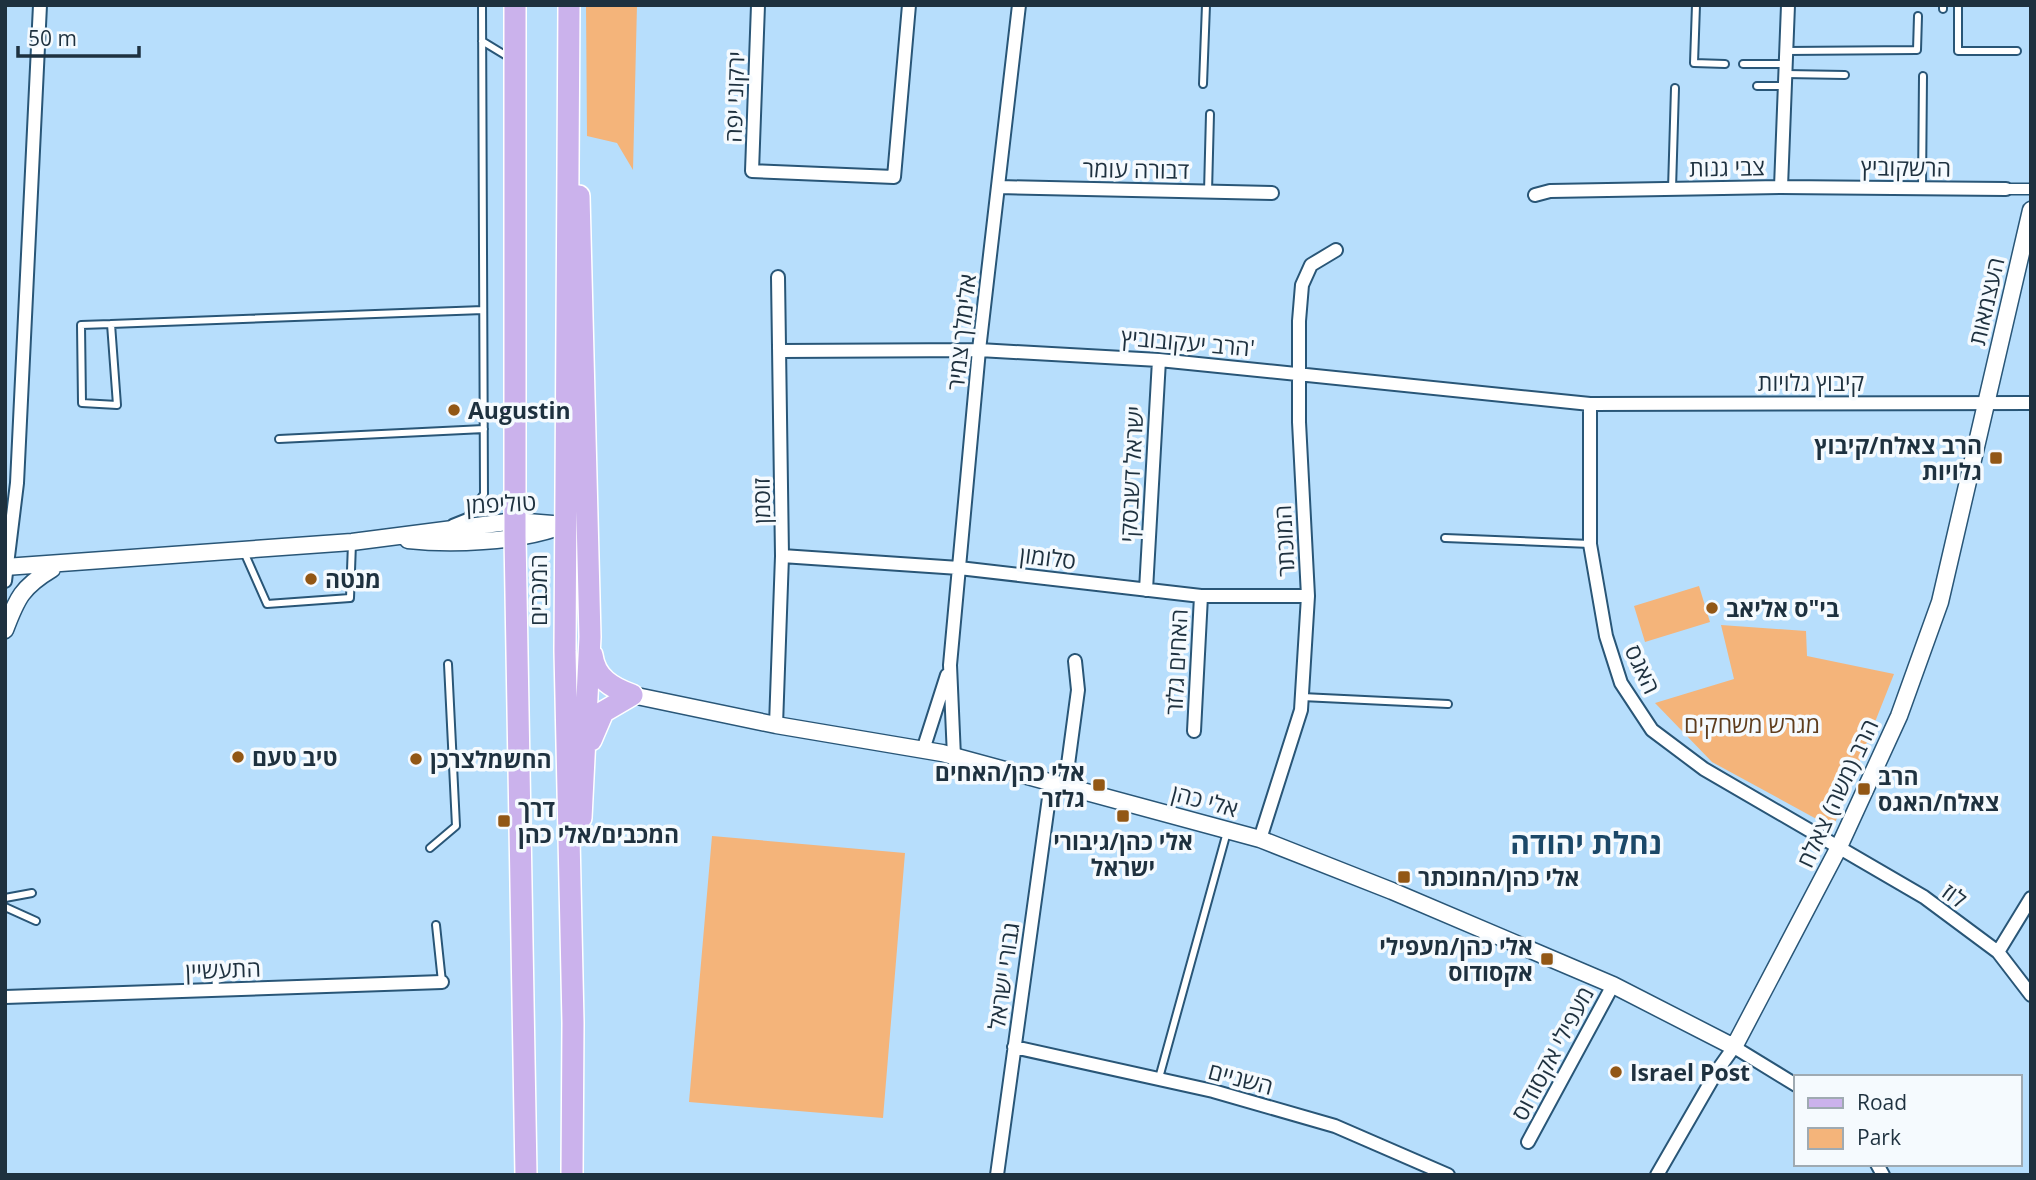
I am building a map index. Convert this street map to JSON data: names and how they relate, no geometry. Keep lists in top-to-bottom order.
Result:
{
  "streets": {
    "main road": ["המכבים"],
    "street": [
      "ירקוני יפה",
      "צבי גנות",
      "הרשקוביץ",
      "דבורה עומר",
      "העצמאות",
      "אלימלך צמיר",
      "הרב יעקובוביץ'",
      "קיבוץ גלויות",
      "ישראל דשבסקי",
      "זוסמן",
      "טוליפמן",
      "המוכתר",
      "סלומון",
      "האחים גלזר",
      "האגס",
      "הרב (משה) צאלח",
      "אלי כהן",
      "לוז",
      "התעשיין",
      "גבורי ישראל",
      "מעפילי אקסודוס",
      "השניים"
    ]
  },
  "crossings": [
    ["צבי גנות", "הרשקוביץ"],
    ["דבורה עומר", "אלימלך צמיר"],
    ["העצמאות", "קיבוץ גלויות"],
    ["העצמאות", "הרב (משה) צאלח"],
    ["אלימלך צמיר", "הרב יעקובוביץ'"],
    ["אלימלך צמיר", "סלומון"],
    ["אלימלך צמיר", "אלי כהן"],
    ["הרב יעקובוביץ'", "קיבוץ גלויות"],
    ["הרב יעקובוביץ'", "ישראל דשבסקי"],
    ["הרב יעקובוביץ'", "זוסמן"],
    ["הרב יעקובוביץ'", "המוכתר"],
    ["הרב יעקובוביץ'", "האגס"],
    ["קיבוץ גלויות", "האגס"],
    ["קיבוץ גלויות", "הרב (משה) צאלח"],
    ["ישראל דשבסקי", "סלומון"],
    ["זוסמן", "סלומון"],
    ["זוסמן", "אלי כהן"],
    ["טוליפמן", "המכבים"],
    ["המוכתר", "סלומון"],
    ["המוכתר", "אלי כהן"],
    ["סלומון", "האחים גלזר"],
    ["האגס", "הרב (משה) צאלח"],
    ["האגס", "לוז"],
    ["הרב (משה) צאלח", "אלי כהן"],
    ["הרב (משה) צאלח", "לוז"],
    ["אלי כהן", "גבורי ישראל"],
    ["אלי כהן", "מעפילי אקסודוס"],
    ["גבורי ישראל", "השניים"]
  ],
  "districts": ["נחלת יהודה"],
  "parks": ["מגרש משחקים"],
  "places": {
    "other": [
      "Augustin",
      "מנטה",
      "בי\"ס אליאב",
      "טיב טעם",
      "החשמלצרכן",
      "Israel Post"
    ],
    "transit": [
      "הרב צאלח/קיבוץ גלויות",
      "אלי כהן/האחים גלזר",
      "הרב צאלח/האגס",
      "אלי כהן/גיבורי ישראל",
      "דרך המכבים/אלי כהן",
      "אלי כהן/המוכתר",
      "אלי כהן/מעפילי אקסודוס"
    ]
  },
  "legend": ["Road", "Park"],
  "scale_bar": "50 m"
}
